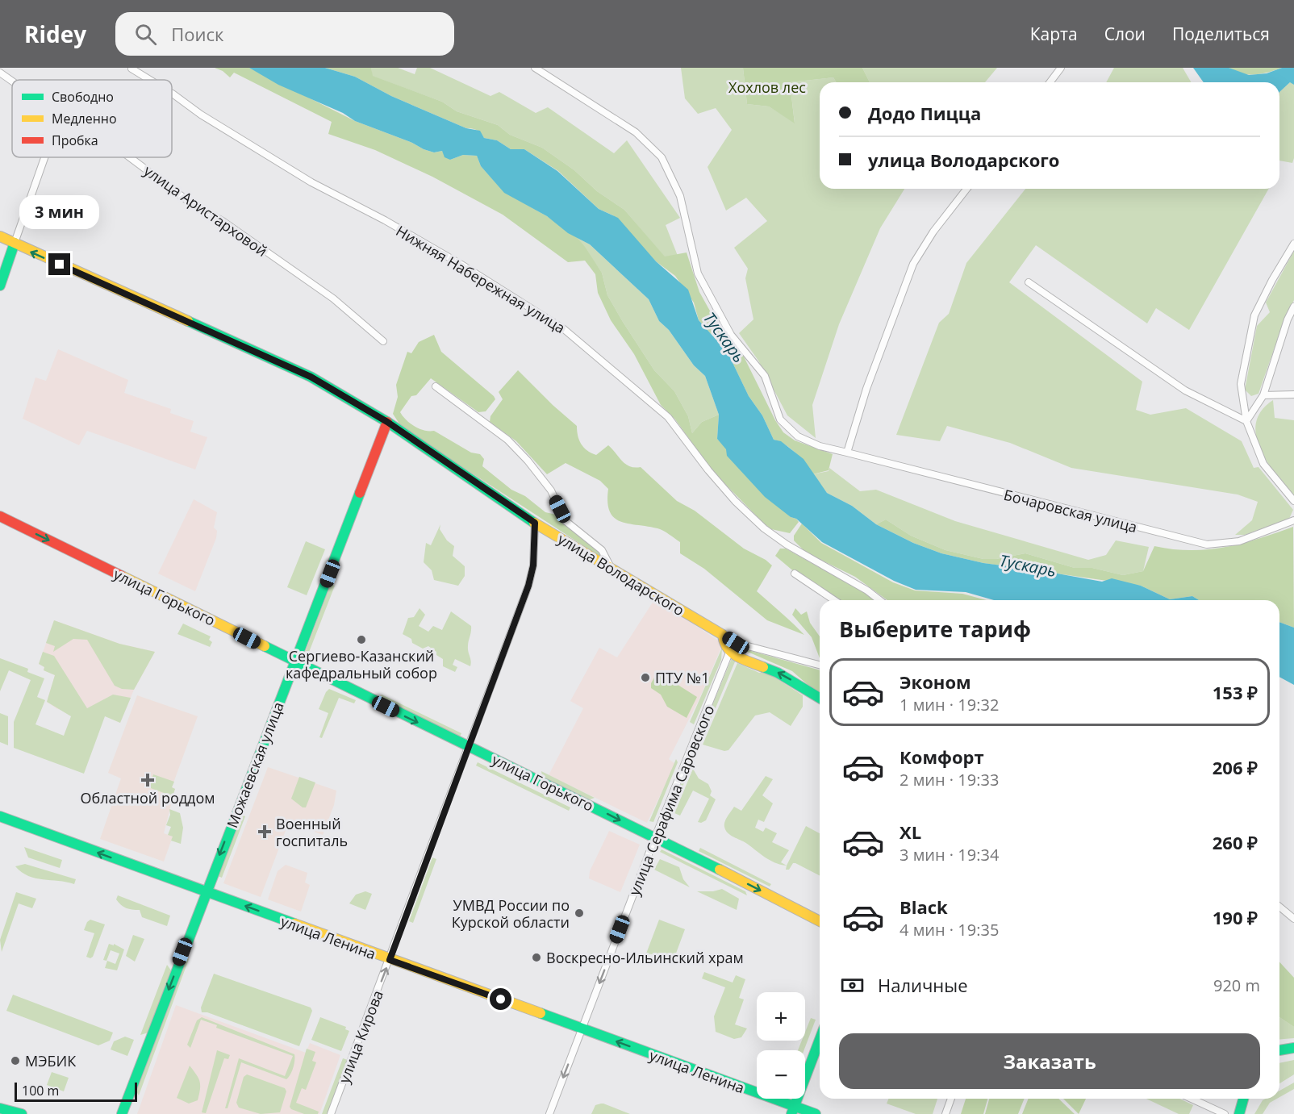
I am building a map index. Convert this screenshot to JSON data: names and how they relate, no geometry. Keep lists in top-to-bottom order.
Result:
{
  "streets": {
    "street": [
      "улица Аристарховой",
      "Нижняя Набережная улица",
      "Бочаровская улица",
      "улица Володарского",
      "улица Горького",
      "Можаевская улица",
      "улица Серафима Саровского",
      "улица Ленина",
      "улица Кирова"
    ]
  },
  "crossings": [
    ["улица Володарского", "Можаевская улица"],
    ["улица Володарского", "улица Кирова"],
    ["улица Горького", "Можаевская улица"],
    ["улица Горького", "улица Серафима Саровского"],
    ["улица Горького", "улица Кирова"],
    ["Можаевская улица", "улица Ленина"],
    ["улица Серафима Саровского", "улица Ленина"],
    ["улица Ленина", "улица Кирова"]
  ],
  "one_way": [
    "улица Володарского",
    "улица Горького",
    "Можаевская улица",
    "улица Серафима Саровского",
    "улица Ленина"
  ],
  "water": ["Тускарь"],
  "parks": ["Хохлов лес"],
  "places": {
    "other": [
      "Сергиево-Казанский кафедральный собор",
      "ПТУ №1",
      "УМВД России по Курской области",
      "Воскресно-Ильинский храм",
      "МЭБИК"
    ],
    "health": ["Областной роддом", "Военный госпиталь"]
  },
  "legend": ["Свободно", "Медленно", "Пробка"],
  "scale_bar": "100 m",
  "page": {
    "header": "Ridey",
    "search": "Поиск",
    "nav": ["Карта", "Слои", "Поделиться"],
    "banner": ["Додо Пицца", "улица Володарского"],
    "bubble": "3 мин",
    "heading": "Выберите тариф",
    "list": [
      {
        "name": "Эконом",
        "note": "1 мин · 19:32",
        "value": "153 ₽"
      },
      {
        "name": "Комфорт",
        "note": "2 мин · 19:33",
        "value": "206 ₽"
      },
      {
        "name": "XL",
        "note": "3 мин · 19:34",
        "value": "260 ₽"
      },
      {
        "name": "Black",
        "note": "4 мин · 19:35",
        "value": "190 ₽"
      }
    ],
    "pay": ["Наличные", "920 m"],
    "map_buttons": ["+", "−"],
    "buttons": "Заказать",
    "scale": "100 m"
  }
}
